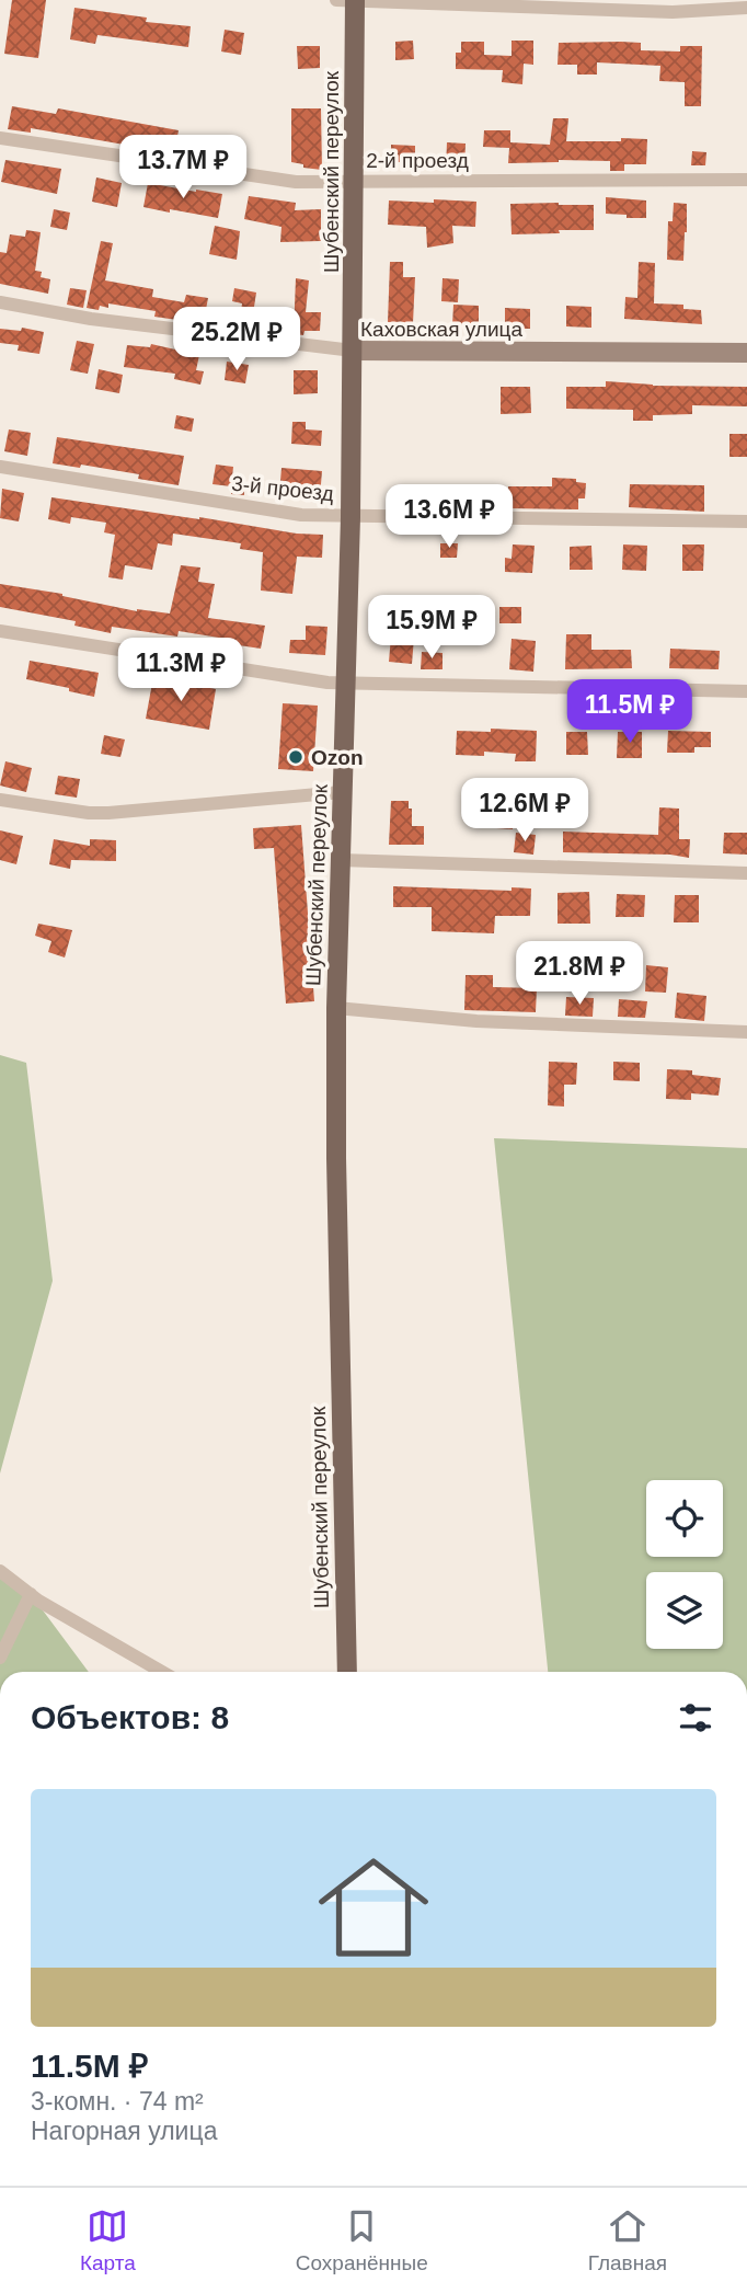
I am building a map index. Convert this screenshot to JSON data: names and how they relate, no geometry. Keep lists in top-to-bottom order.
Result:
{
  "streets": {
    "main road": ["Шубенский переулок", "Каховская улица"],
    "street": ["2-й проезд", "3-й проезд"]
  },
  "crossings": [
    ["2-й проезд", "Шубенский переулок"],
    ["Шубенский переулок", "Каховская улица"],
    ["Шубенский переулок", "3-й проезд"]
  ],
  "places": ["Ozon"],
  "page": {
    "price": [
      "13.7M ₽",
      "25.2M ₽",
      "13.6M ₽",
      "15.9M ₽",
      "11.3M ₽",
      "11.5M ₽",
      "12.6M ₽",
      "21.8M ₽"
    ],
    "heading": "Объектов: 8",
    "list": [
      {
        "name": "11.5M ₽",
        "note": "3-комн. · 74 m² · Нагорная улица"
      }
    ],
    "tabs": ["Карта", "Сохранённые", "Главная"]
  }
}
